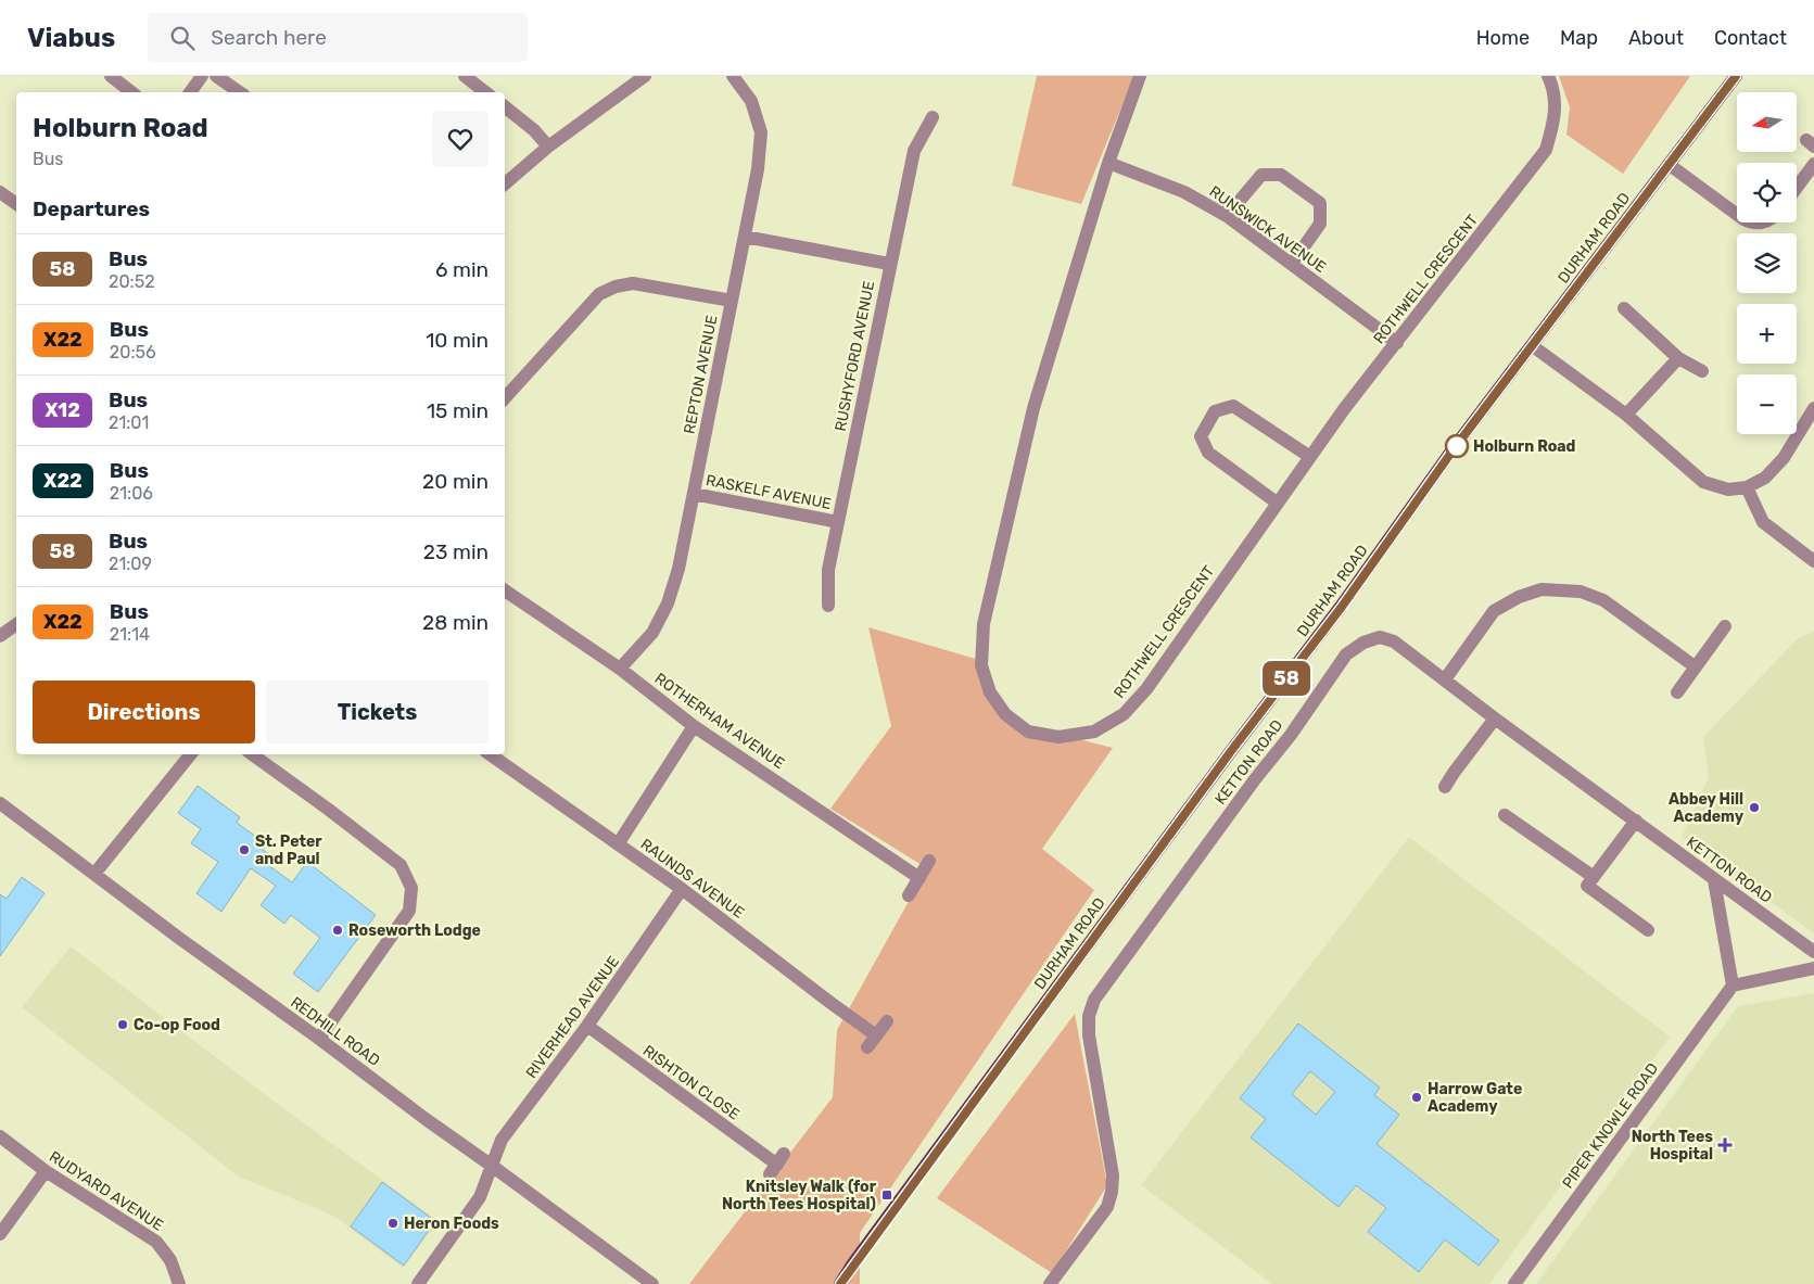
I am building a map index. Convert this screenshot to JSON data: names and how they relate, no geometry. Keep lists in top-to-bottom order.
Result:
{
  "streets": {
    "main road": ["DURHAM ROAD"],
    "street": [
      "RUNSWICK AVENUE",
      "ROTHWELL CRESCENT",
      "RUSHYFORD AVENUE",
      "REPTON AVENUE",
      "RASKELF AVENUE",
      "ROTHERHAM AVENUE",
      "KETTON ROAD",
      "RAUNDS AVENUE",
      "RIVERHEAD AVENUE",
      "REDHILL ROAD",
      "RISHTON CLOSE",
      "PIPER KNOWLE ROAD",
      "RUDYARD AVENUE"
    ]
  },
  "crossings": [
    ["RUNSWICK AVENUE", "ROTHWELL CRESCENT"],
    ["RUSHYFORD AVENUE", "RASKELF AVENUE"],
    ["REPTON AVENUE", "RASKELF AVENUE"],
    ["REPTON AVENUE", "ROTHERHAM AVENUE"],
    ["RAUNDS AVENUE", "RIVERHEAD AVENUE"],
    ["RIVERHEAD AVENUE", "REDHILL ROAD"],
    ["RIVERHEAD AVENUE", "RISHTON CLOSE"]
  ],
  "places": {
    "other": [
      "Holburn Road",
      "Abbey Hill Academy",
      "St. Peter and Paul",
      "Roseworth Lodge",
      "Co-op Food",
      "Harrow Gate Academy",
      "Heron Foods"
    ],
    "health": ["North Tees Hospital"],
    "transit": ["Knitsley Walk (for North Tees Hospital)"]
  },
  "lines": ["bus line 58"],
  "north": "left",
  "page": {
    "header": "Viabus",
    "search": "Search here",
    "nav": [
      "Home",
      "Map",
      "About",
      "Contact"
    ],
    "on_map": "58",
    "map_buttons": ["+", "−"],
    "heading": [
      ["Holburn Road", "Bus"],
      "Departures"
    ],
    "list": [
      {
        "mark": "58",
        "name": "Bus",
        "note": "20:52",
        "value": "6 min"
      },
      {
        "mark": "X22",
        "name": "Bus",
        "note": "20:56",
        "value": "10 min"
      },
      {
        "mark": "X12",
        "name": "Bus",
        "note": "21:01",
        "value": "15 min"
      },
      {
        "mark": "X22",
        "name": "Bus",
        "note": "21:06",
        "value": "20 min"
      },
      {
        "mark": "58",
        "name": "Bus",
        "note": "21:09",
        "value": "23 min"
      },
      {
        "mark": "X22",
        "name": "Bus",
        "note": "21:14",
        "value": "28 min"
      }
    ],
    "buttons": ["Directions", "Tickets"]
  }
}
